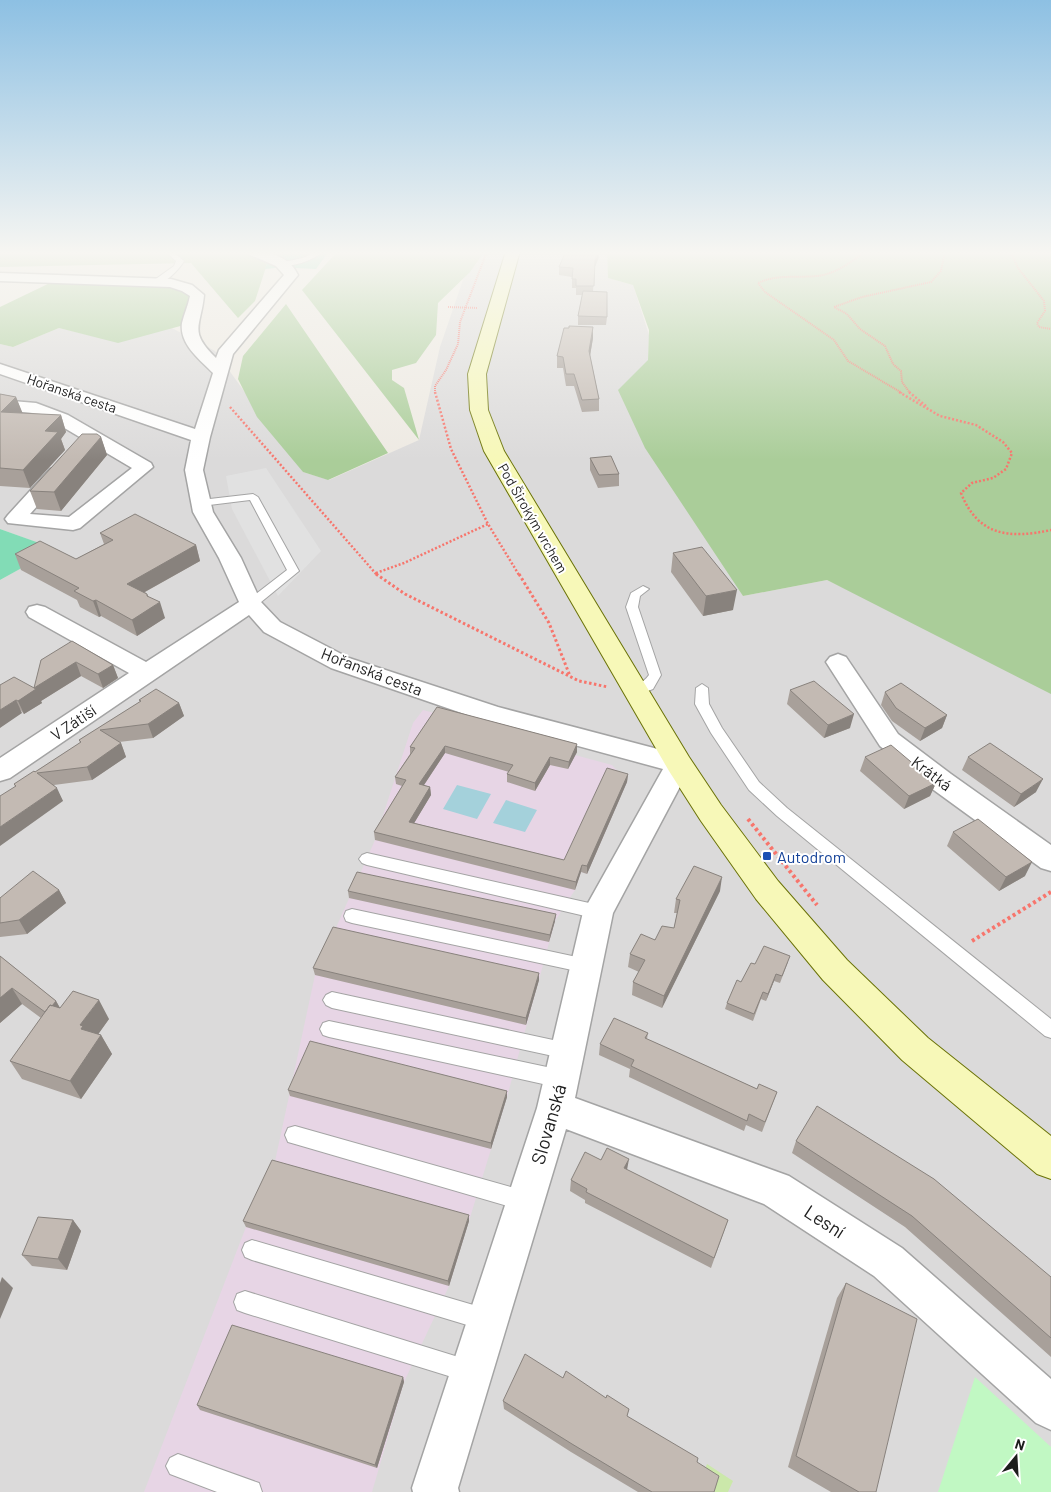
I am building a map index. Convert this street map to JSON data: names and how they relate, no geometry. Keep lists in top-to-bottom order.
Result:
{
  "streets": {
    "street": [
      "Hořanská cesta",
      "Pod Širokým vrchem",
      "V Zátiší",
      "Krátká",
      "Slovanská",
      "Lesní"
    ]
  },
  "crossings": [
    ["Hořanská cesta", "Pod Širokým vrchem"],
    ["Hořanská cesta", "V Zátiší"],
    ["Hořanská cesta", "Slovanská"],
    ["Pod Širokým vrchem", "Slovanská"],
    ["Slovanská", "Lesní"]
  ],
  "places": {
    "transit": ["Autodrom"]
  },
  "north": "top"
}
